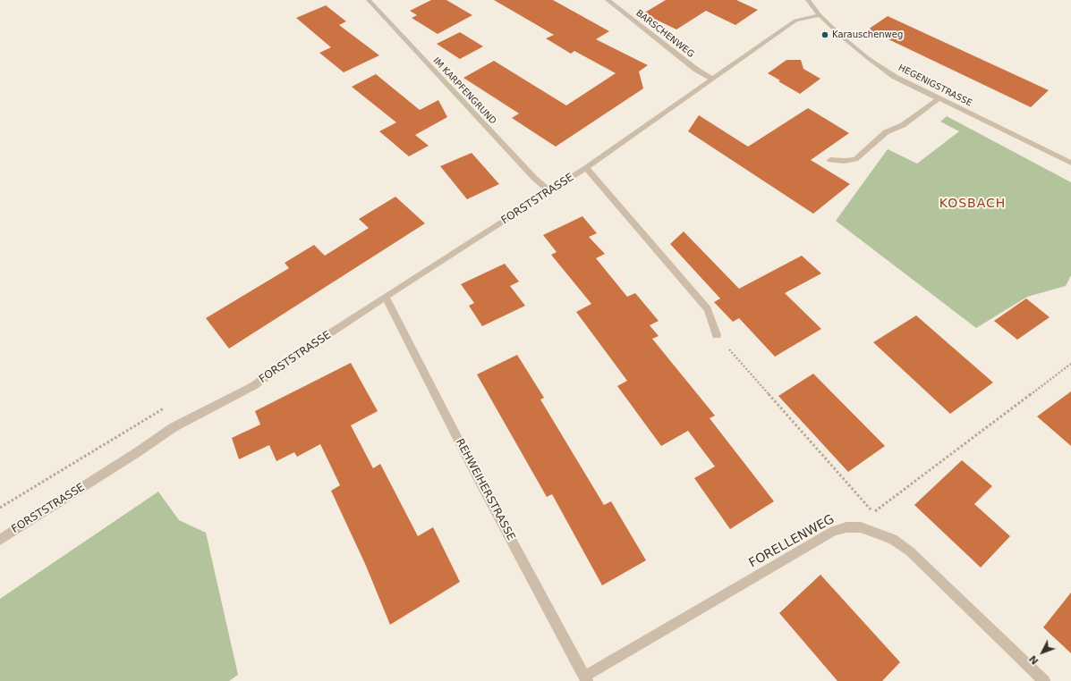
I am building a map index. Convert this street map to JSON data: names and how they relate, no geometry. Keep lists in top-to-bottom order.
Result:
{
  "streets": {
    "street": [
      "BARSCHENWEG",
      "HEGENIGSTRASSE",
      "IM KARPFENGRUND",
      "FORSTSTRASSE",
      "REHWEIHERSTRASSE",
      "FORELLENWEG"
    ]
  },
  "crossings": [
    ["BARSCHENWEG", "FORSTSTRASSE"],
    ["HEGENIGSTRASSE", "FORSTSTRASSE"],
    ["IM KARPFENGRUND", "FORSTSTRASSE"],
    ["FORSTSTRASSE", "REHWEIHERSTRASSE"],
    ["REHWEIHERSTRASSE", "FORELLENWEG"]
  ],
  "districts": ["KOSBACH"],
  "places": ["Karauschenweg"],
  "north": "bottom left"
}
